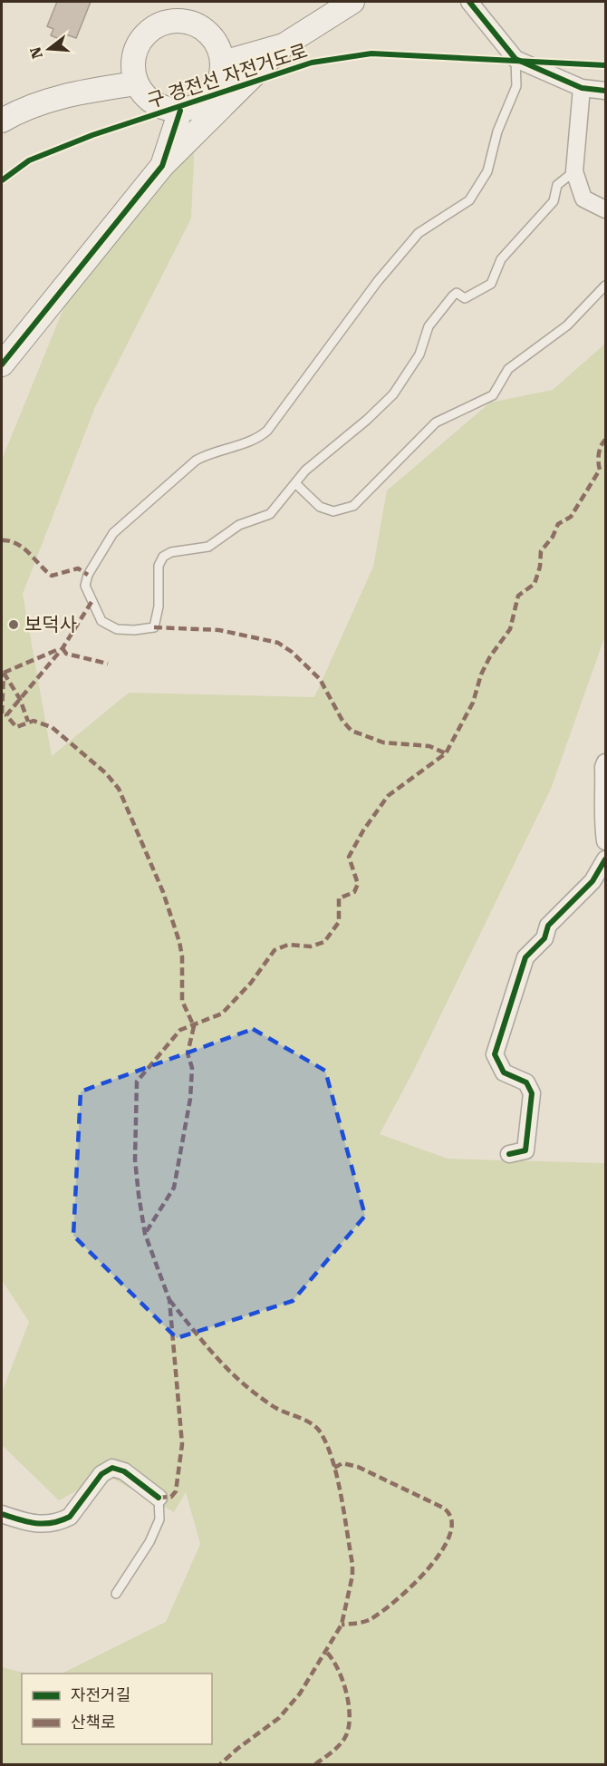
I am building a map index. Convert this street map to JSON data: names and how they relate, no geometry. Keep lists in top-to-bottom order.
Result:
{
  "streets": {
    "cycle path": ["구 경전선 자전거도로"]
  },
  "places": ["보덕사"],
  "legend": ["자전거길", "산책로"],
  "north": "left"
}
